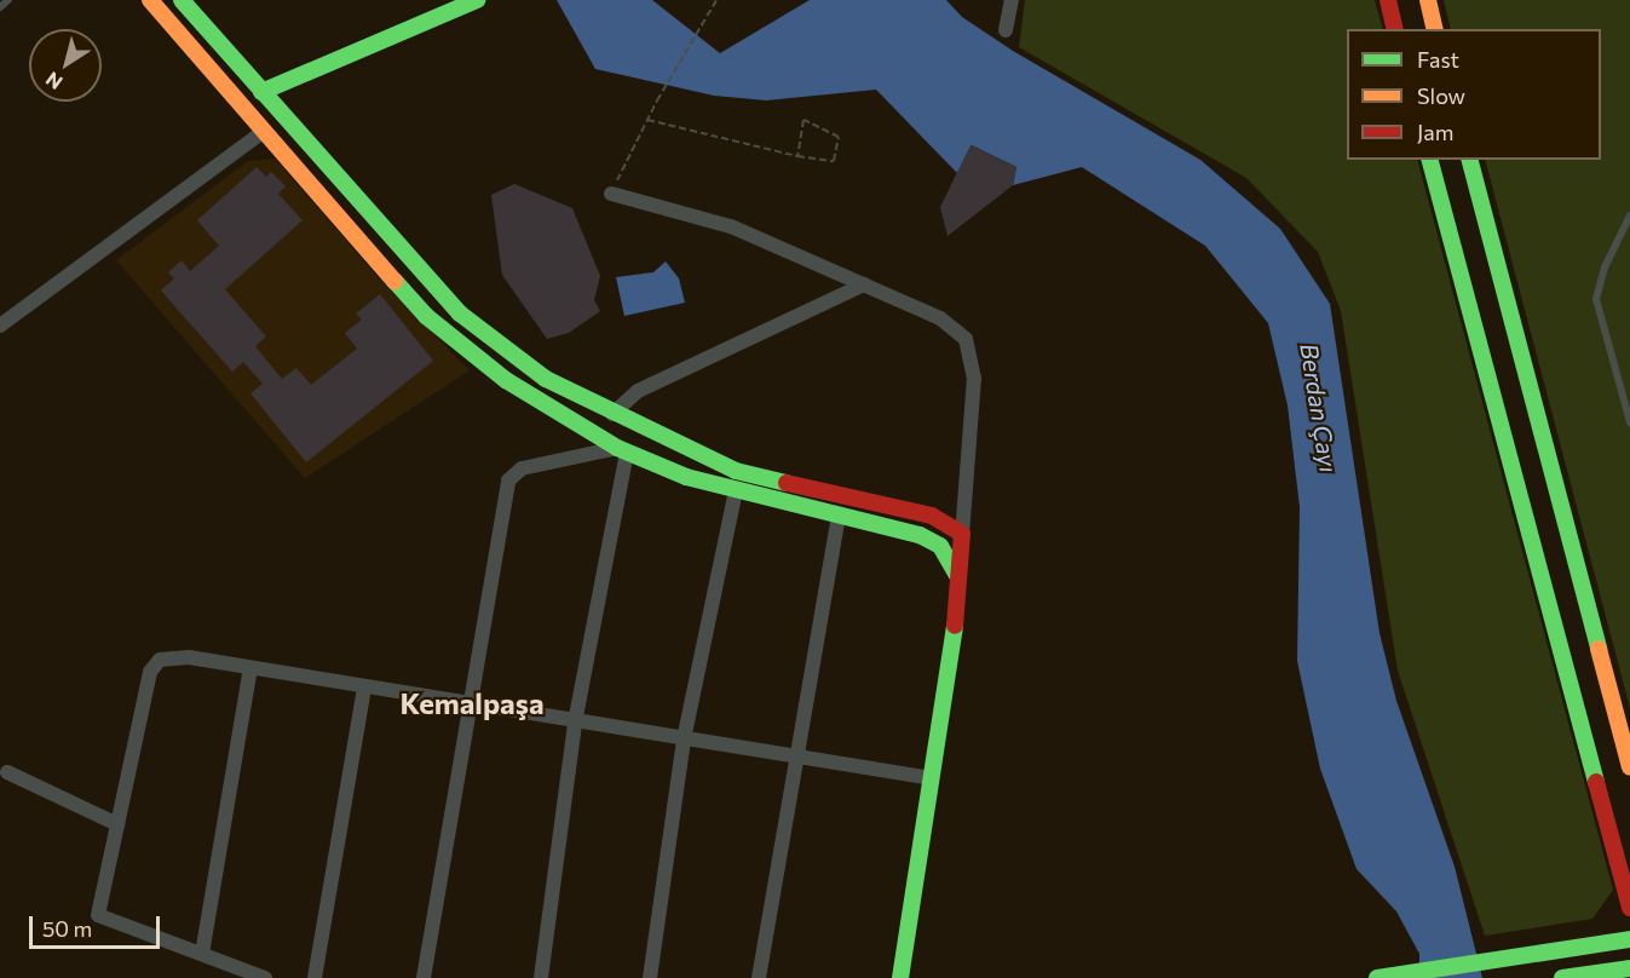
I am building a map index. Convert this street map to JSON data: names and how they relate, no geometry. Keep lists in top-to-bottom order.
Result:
{
  "districts": ["Kemalpaşa"],
  "water": ["Berdan Çayı"],
  "legend": ["Fast", "Slow", "Jam"],
  "scale_bar": "50 m",
  "north": "bottom left"
}
